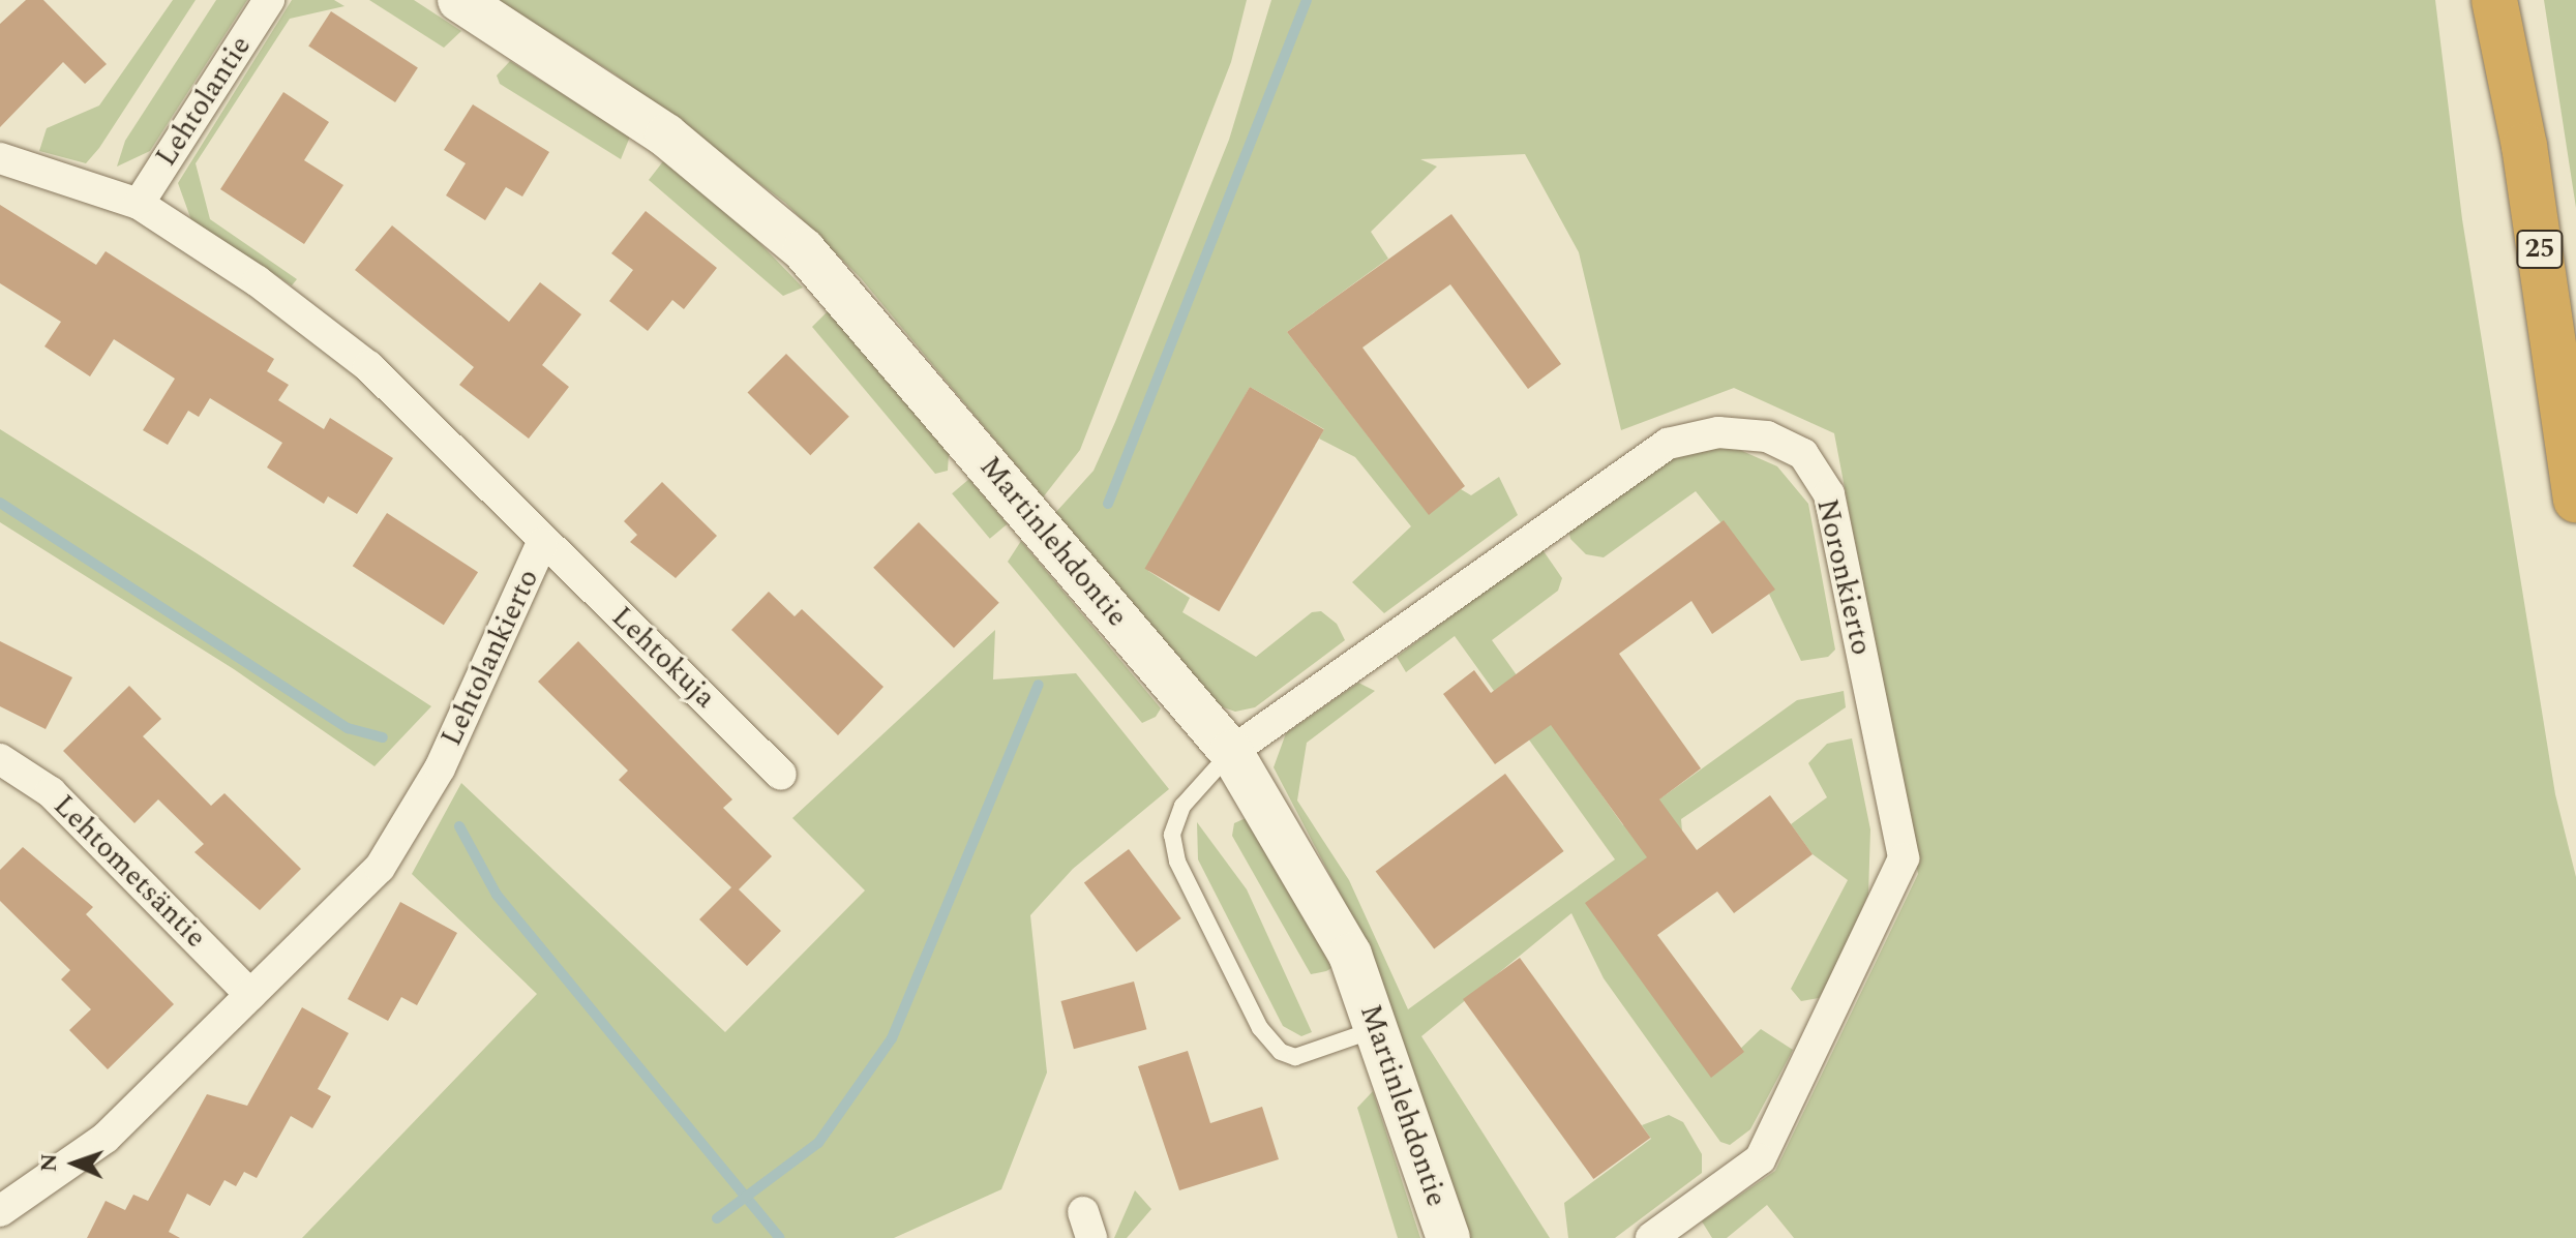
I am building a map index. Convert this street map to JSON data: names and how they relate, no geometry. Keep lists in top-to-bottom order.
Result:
{
  "streets": {
    "highway": ["25"],
    "street": [
      "Lehtolantie",
      "Martinlehdontie",
      "Noronkierto",
      "Lehtolankierto",
      "Lehtokuja",
      "Lehtometsäntie"
    ]
  },
  "crossings": [
    ["Lehtolantie", "Lehtolankierto"],
    ["Martinlehdontie", "Noronkierto"],
    ["Lehtolankierto", "Lehtokuja"],
    ["Lehtolankierto", "Lehtometsäntie"]
  ],
  "north": "left"
}
